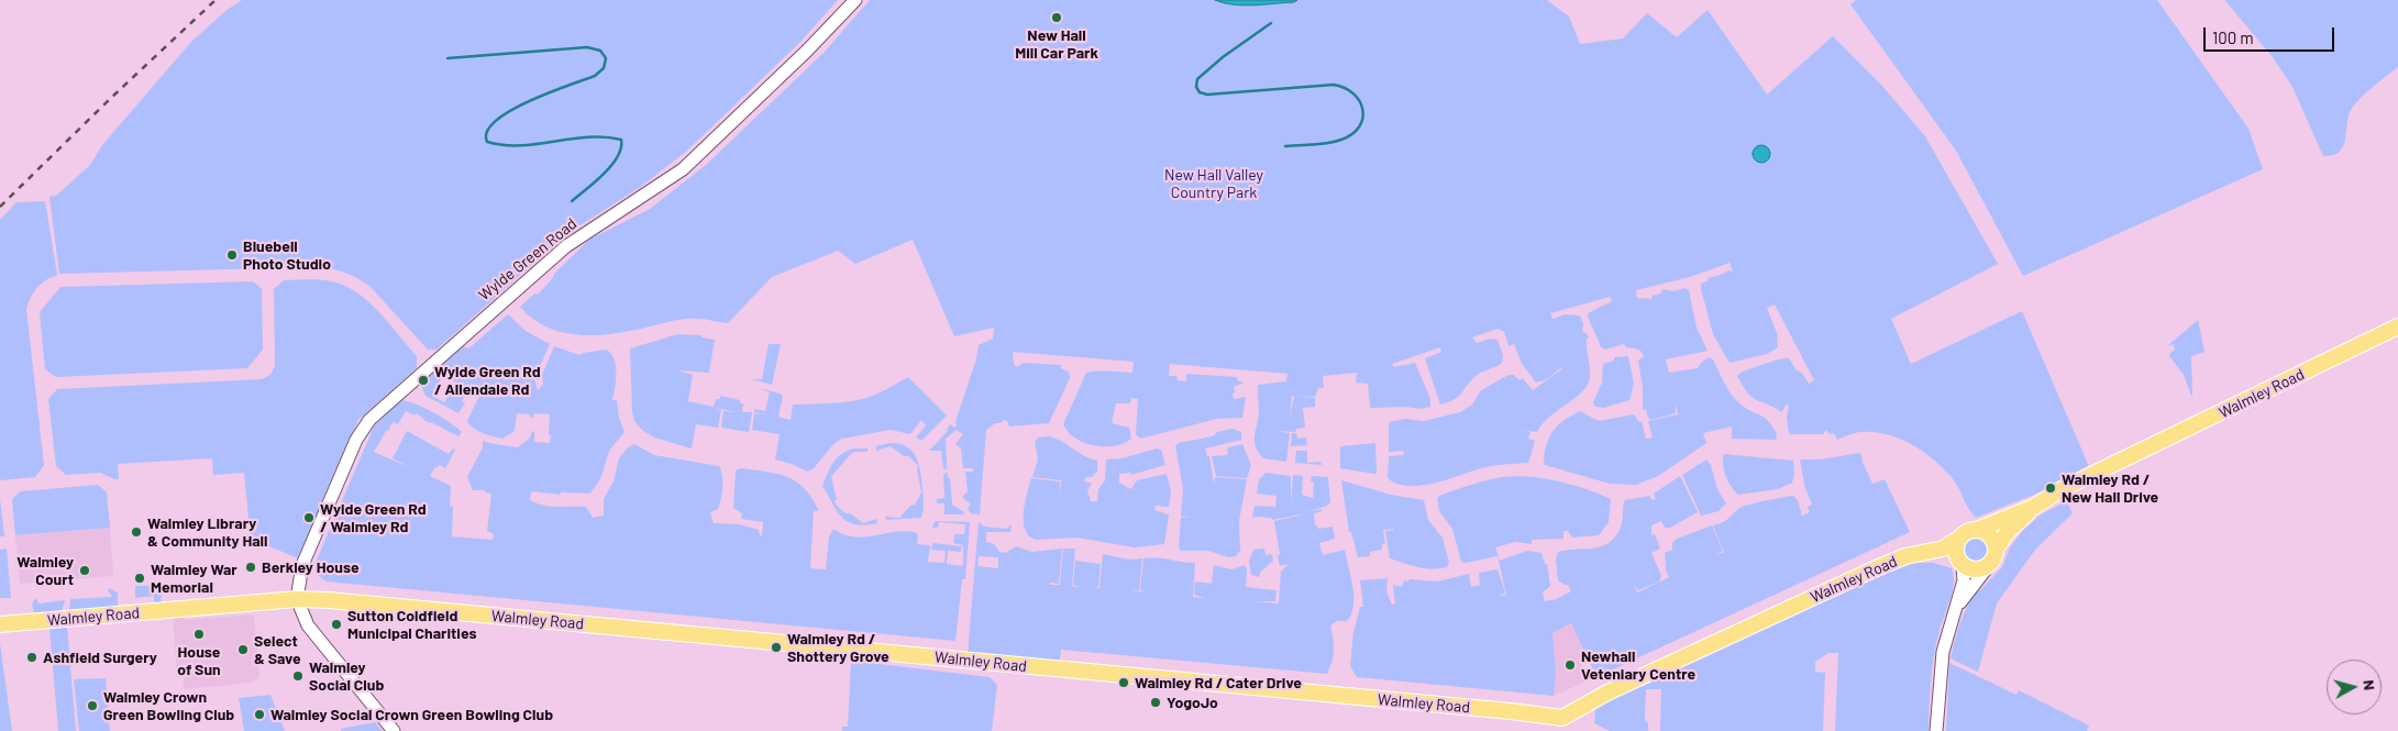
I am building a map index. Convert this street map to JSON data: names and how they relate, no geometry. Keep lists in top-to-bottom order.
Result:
{
  "streets": {
    "main road": ["Walmley Road"],
    "street": ["Wylde Green Road"]
  },
  "crossings": [
    ["Wylde Green Road", "Walmley Road"]
  ],
  "parks": ["New Hall Valley Country Park"],
  "places": [
    "New Hall Mill Car Park",
    "Bluebell Photo Studio",
    "Wylde Green Rd / Allendale Rd",
    "Walmley Rd / New Hall Drive",
    "Wylde Green Rd / Walmley Rd",
    "Walmley Library & Community Hall",
    "Berkley House",
    "Walmley Court",
    "Walmley War Memorial",
    "Sutton Coldfield Municipal Charities",
    "House of Sun",
    "Walmley Rd / Shottery Grove",
    "Select & Save",
    "Ashfield Surgery",
    "Newhall Veteniary Centre",
    "Walmley Social Club",
    "Walmley Rd / Cater Drive",
    "YogoJo",
    "Walmley Crown Green Bowling Club",
    "Walmley Social Crown Green Bowling Club"
  ],
  "scale_bar": "100 m",
  "north": "right"
}
